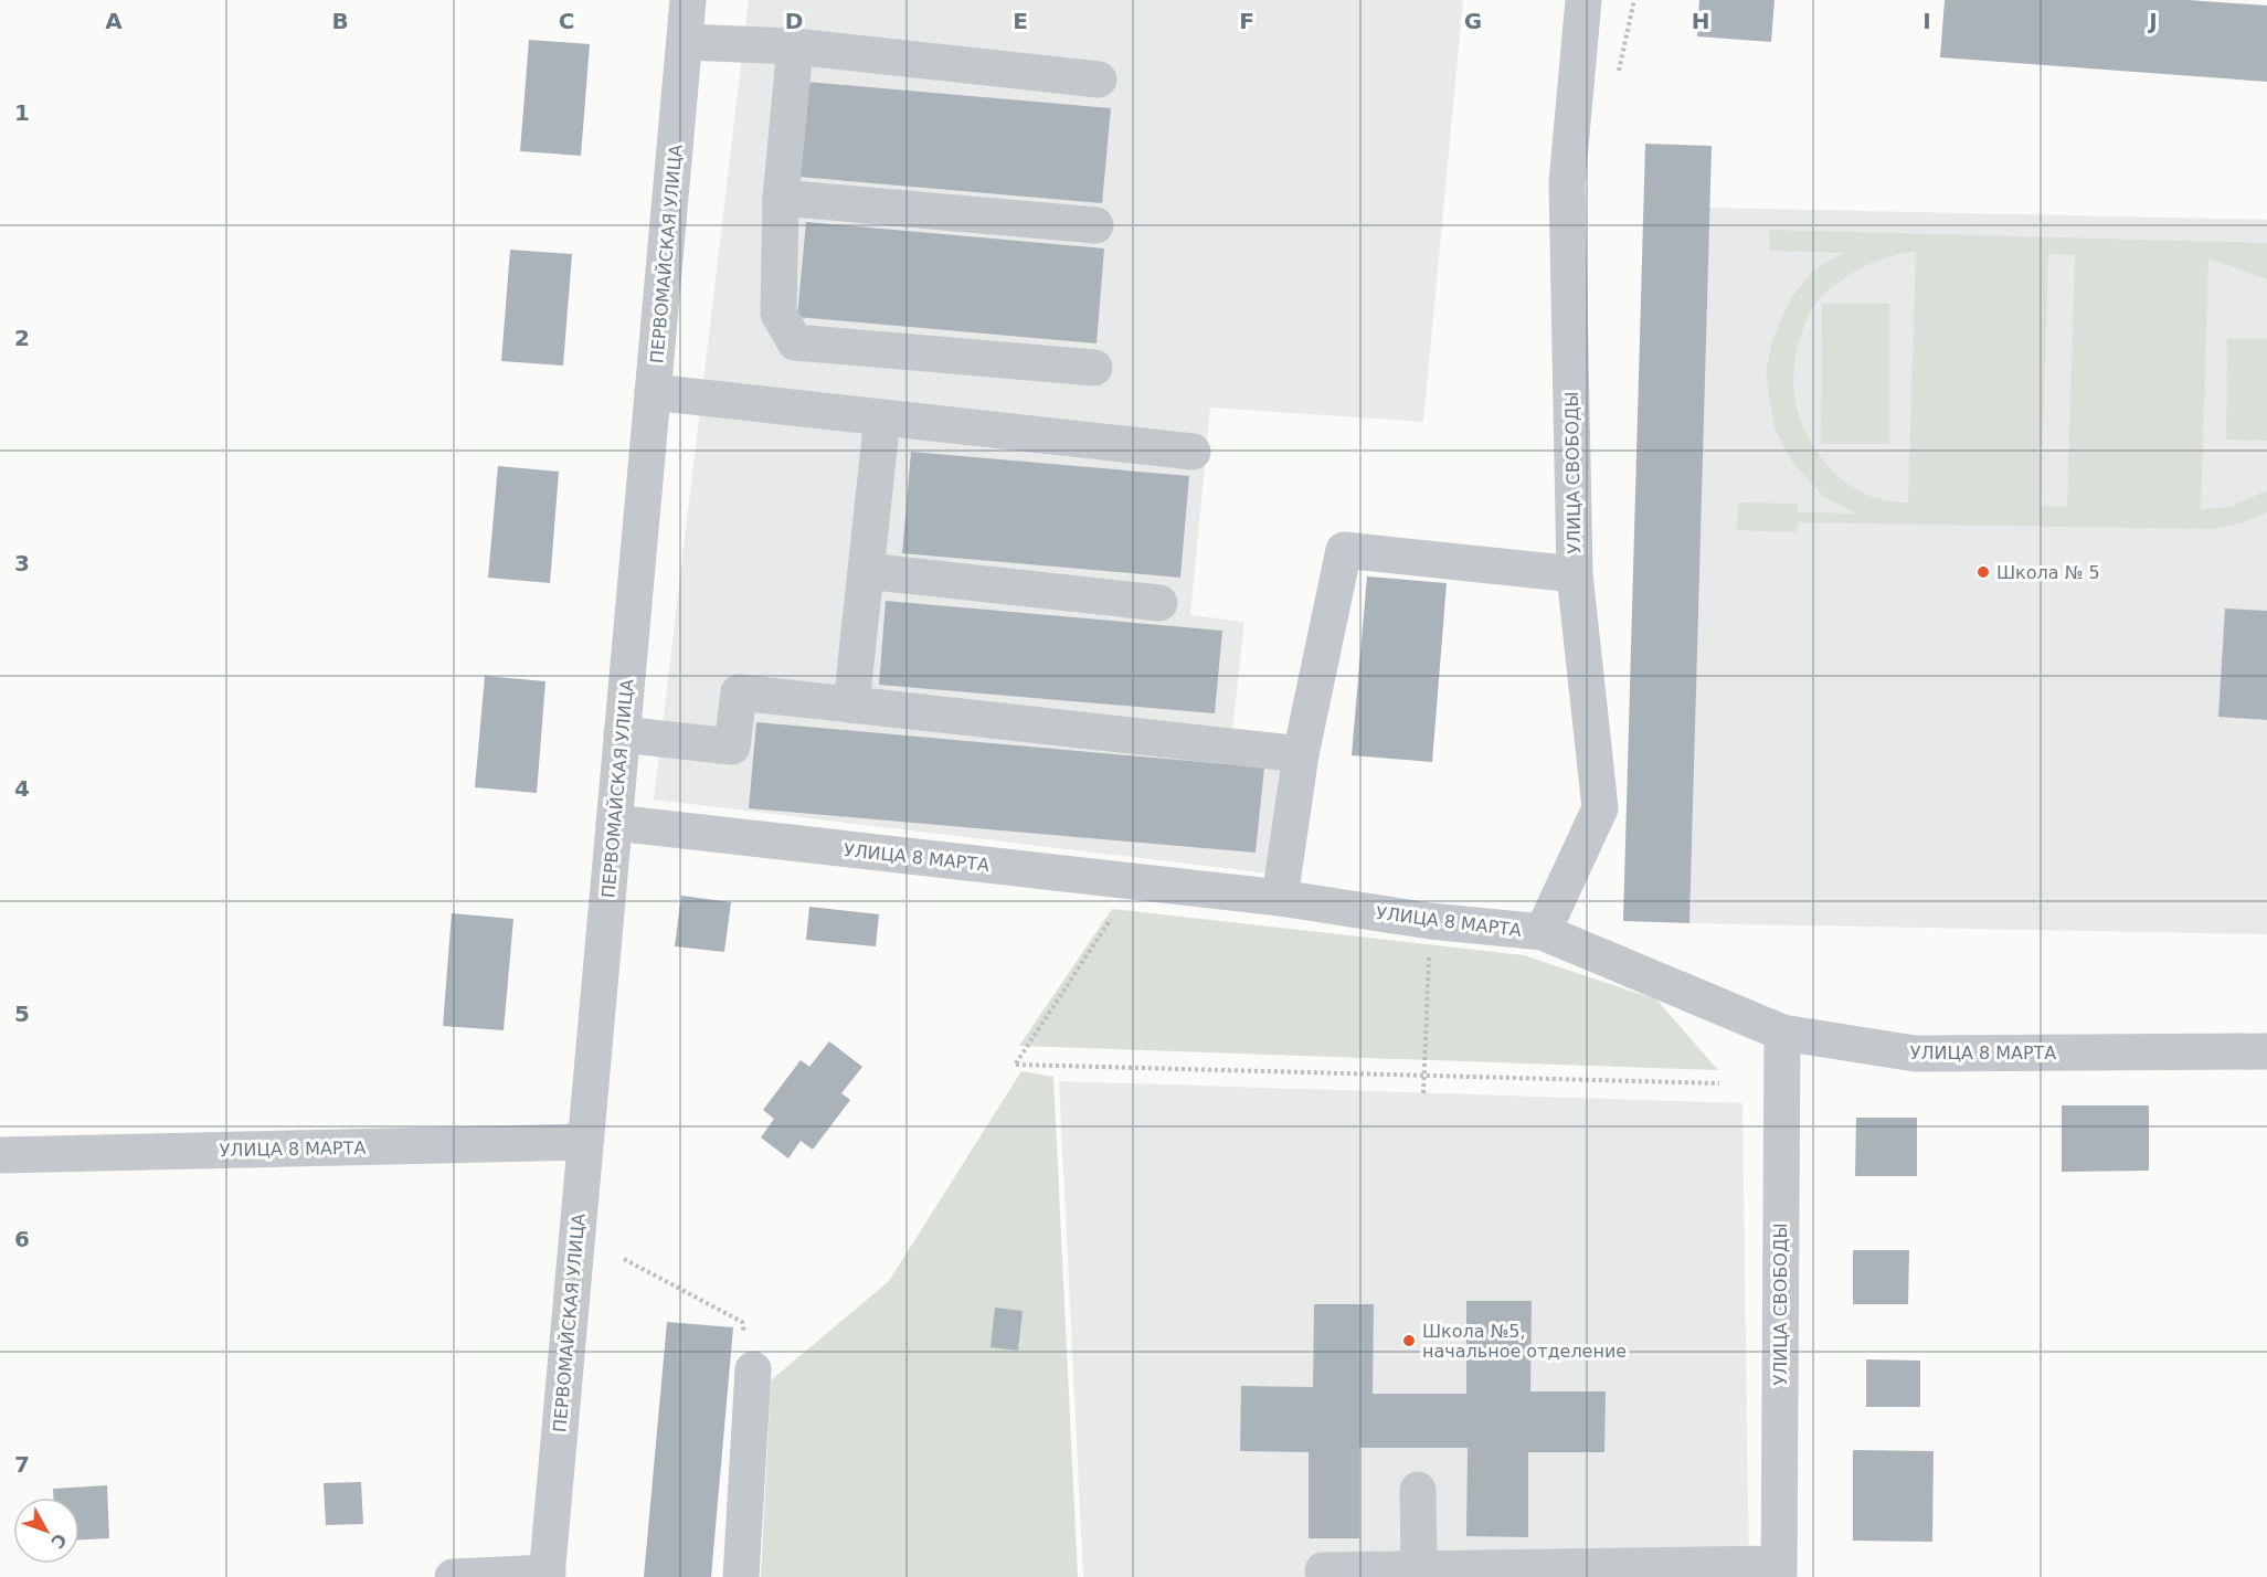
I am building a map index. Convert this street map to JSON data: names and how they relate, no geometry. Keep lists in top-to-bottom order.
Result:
{
  "streets": {
    "street": ["ПЕРВОМАЙСКАЯ УЛИЦА", "УЛИЦА СВОБОДЫ", "УЛИЦА 8 МАРТА"]
  },
  "crossings": [
    ["ПЕРВОМАЙСКАЯ УЛИЦА", "УЛИЦА 8 МАРТА"],
    ["УЛИЦА СВОБОДЫ", "УЛИЦА 8 МАРТА"]
  ],
  "places": ["Школа № 5", "Школа №5, начальное отделение"],
  "north": "bottom right",
  "grid": {
    "columns": [
      "A",
      "B",
      "C",
      "D",
      "E",
      "F",
      "G",
      "H",
      "I",
      "J"
    ],
    "rows": [
      "1",
      "2",
      "3",
      "4",
      "5",
      "6",
      "7"
    ]
  }
}
